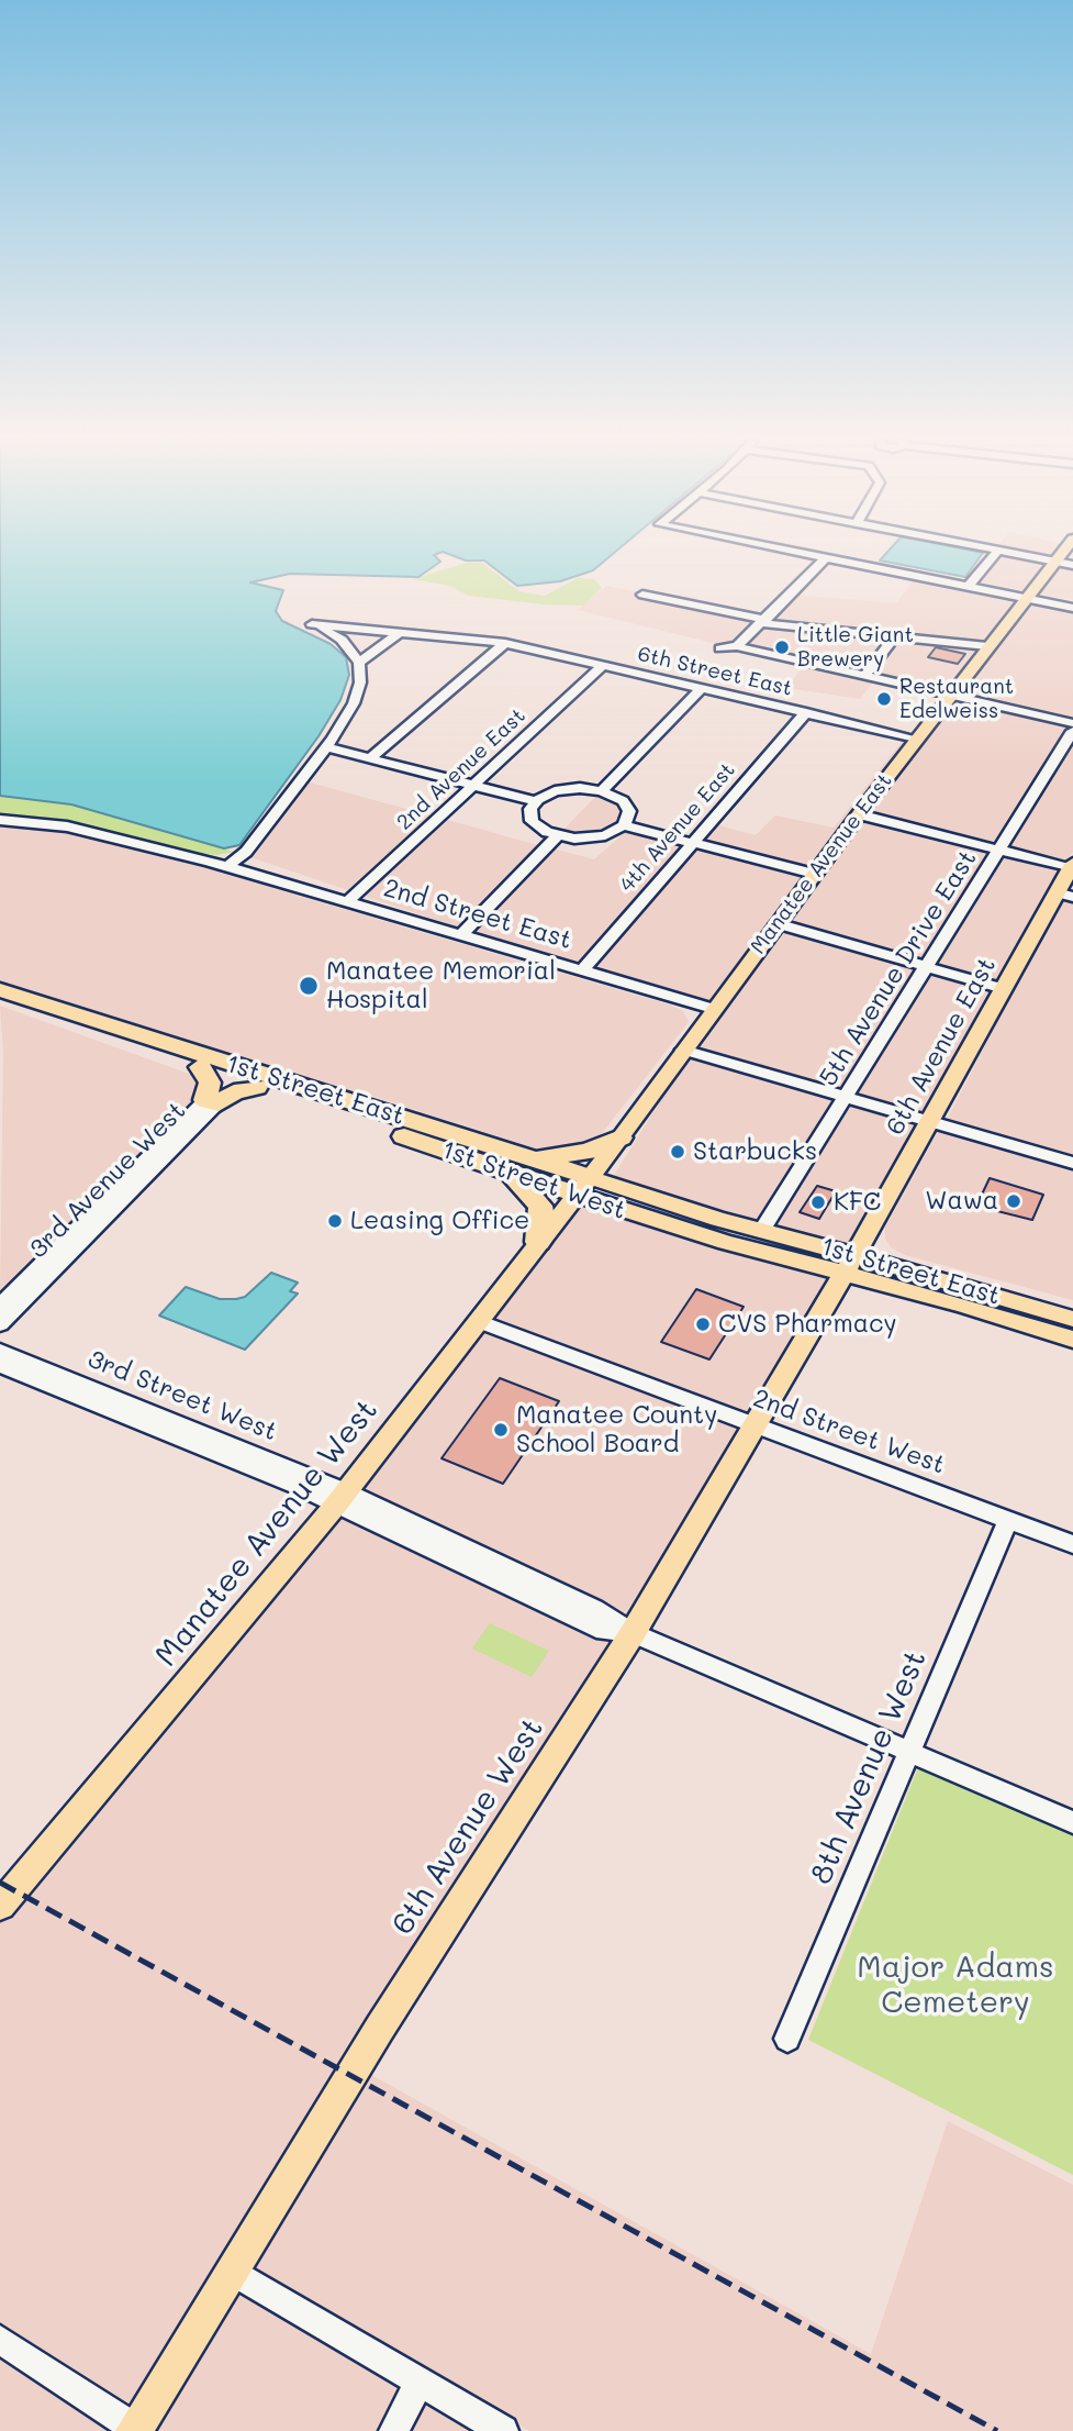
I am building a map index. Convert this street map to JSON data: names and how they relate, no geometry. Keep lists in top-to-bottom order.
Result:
{
  "streets": {
    "highway": ["1st Street East", "1st Street West"],
    "main road": [
      "Manatee Avenue East",
      "6th Avenue East",
      "Manatee Avenue West",
      "6th Avenue West"
    ],
    "street": [
      "6th Street East",
      "2nd Avenue East",
      "4th Avenue East",
      "2nd Street East",
      "5th Avenue Drive East",
      "3rd Avenue West",
      "3rd Street West",
      "2nd Street West",
      "8th Avenue West"
    ]
  },
  "crossings": [
    ["6th Street East", "2nd Avenue East"],
    ["6th Street East", "4th Avenue East"],
    ["6th Street East", "Manatee Avenue East"],
    ["2nd Avenue East", "2nd Street East"],
    ["4th Avenue East", "2nd Street East"],
    ["Manatee Avenue East", "2nd Street East"],
    ["Manatee Avenue East", "1st Street East"],
    ["Manatee Avenue East", "1st Street West"],
    ["Manatee Avenue East", "Manatee Avenue West"],
    ["5th Avenue Drive East", "1st Street East"],
    ["6th Avenue East", "1st Street East"],
    ["6th Avenue East", "1st Street West"],
    ["6th Avenue East", "6th Avenue West"],
    ["1st Street East", "1st Street West"],
    ["1st Street East", "Manatee Avenue West"],
    ["1st Street East", "6th Avenue West"],
    ["1st Street West", "Manatee Avenue West"],
    ["1st Street West", "6th Avenue West"],
    ["3rd Street West", "Manatee Avenue West"],
    ["3rd Street West", "8th Avenue West"],
    ["3rd Street West", "6th Avenue West"],
    ["2nd Street West", "Manatee Avenue West"],
    ["2nd Street West", "8th Avenue West"],
    ["2nd Street West", "6th Avenue West"]
  ],
  "parks": ["Major Adams Cemetery"],
  "places": [
    "Little Giant Brewery",
    "Restaurant Edelweiss",
    "Manatee Memorial Hospital",
    "Starbucks",
    "Wawa",
    "KFC",
    "Leasing Office",
    "CVS Pharmacy",
    "Manatee County School Board"
  ]
}
